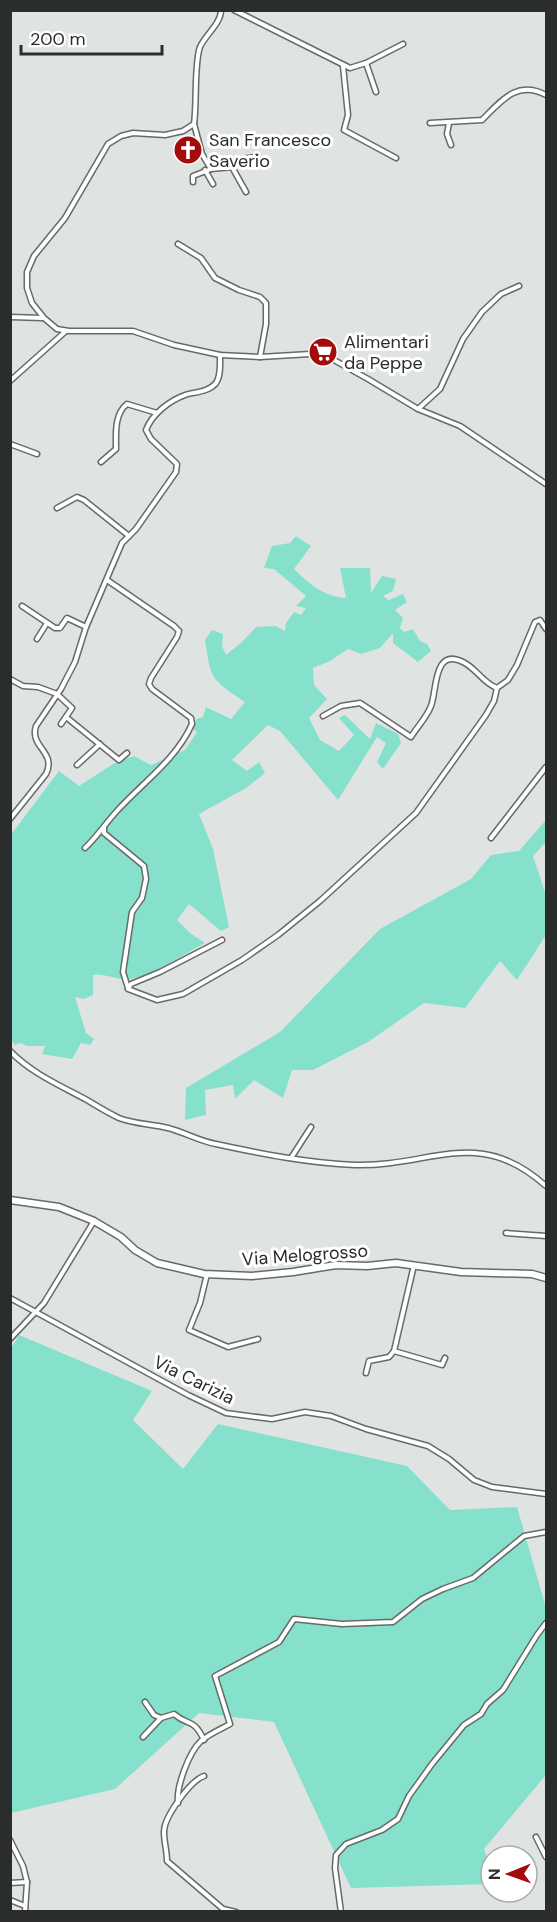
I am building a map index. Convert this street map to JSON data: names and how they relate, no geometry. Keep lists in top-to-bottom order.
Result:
{
  "streets": {
    "street": ["Via Melogrosso", "Via Carizia"]
  },
  "places": {
    "church": ["San Francesco Saverio"],
    "supermarket": ["Alimentari da Peppe"]
  },
  "scale_bar": "200 m",
  "north": "left"
}
